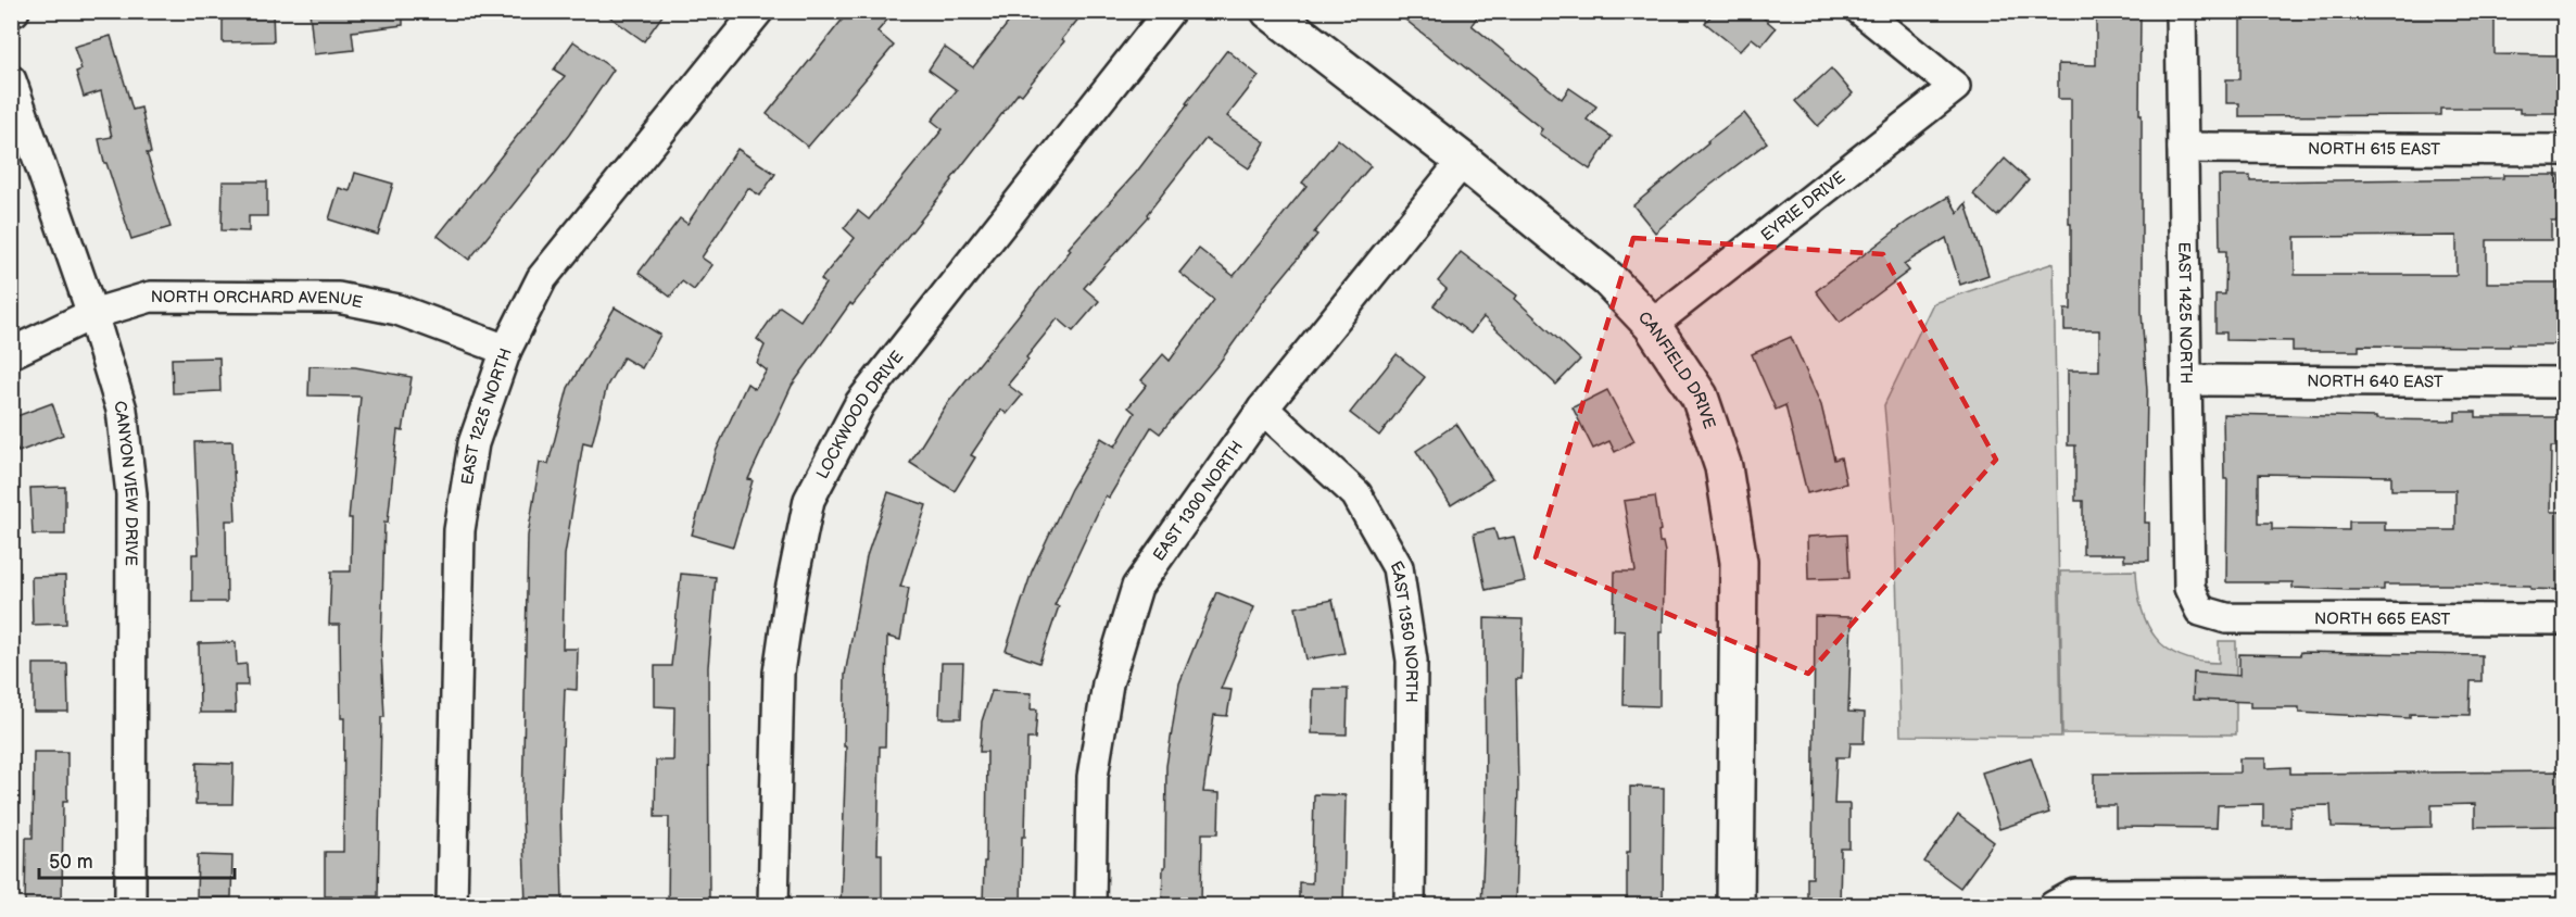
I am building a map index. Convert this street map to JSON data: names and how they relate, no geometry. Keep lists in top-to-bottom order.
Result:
{
  "streets": {
    "street": [
      "NORTH 615 EAST",
      "EYRIE DRIVE",
      "NORTH ORCHARD AVENUE",
      "EAST 1425 NORTH",
      "CANFIELD DRIVE",
      "NORTH 640 EAST",
      "LOCKWOOD DRIVE",
      "EAST 1225 NORTH",
      "CANYON VIEW DRIVE",
      "EAST 1300 NORTH",
      "NORTH 665 EAST",
      "EAST 1350 NORTH"
    ]
  },
  "crossings": [
    ["NORTH 615 EAST", "EAST 1425 NORTH"],
    ["EYRIE DRIVE", "CANFIELD DRIVE"],
    ["NORTH ORCHARD AVENUE", "EAST 1225 NORTH"],
    ["NORTH ORCHARD AVENUE", "CANYON VIEW DRIVE"],
    ["EAST 1425 NORTH", "NORTH 640 EAST"],
    ["EAST 1425 NORTH", "NORTH 665 EAST"],
    ["CANFIELD DRIVE", "EAST 1300 NORTH"],
    ["EAST 1300 NORTH", "EAST 1350 NORTH"]
  ],
  "scale_bar": "50 m"
}
